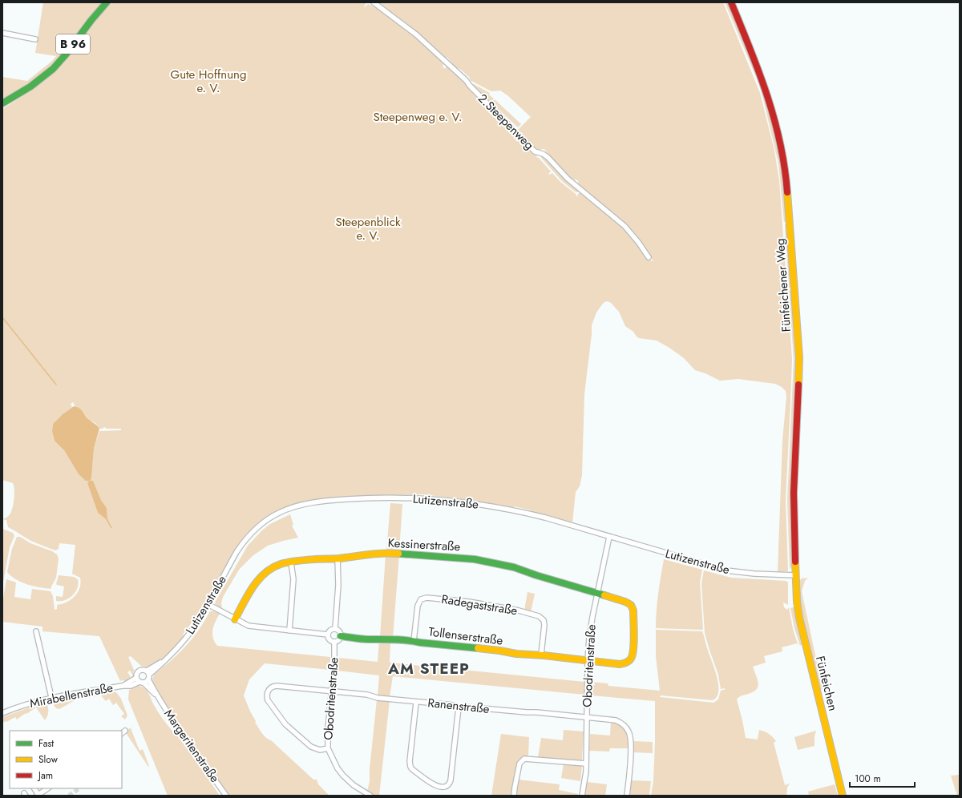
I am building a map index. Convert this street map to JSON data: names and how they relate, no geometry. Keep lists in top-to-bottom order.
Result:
{
  "streets": {
    "street": [
      "B 96",
      "2.Steepenweg",
      "Fünfeichener Weg",
      "Lutizenstraße",
      "Kessinerstraße",
      "Radegaststraße",
      "Tollenserstraße",
      "Obodritenstraße",
      "Fünfeichen",
      "Mirabellenstraße",
      "Ranenstraße",
      "Margeritenstraße"
    ]
  },
  "crossings": [
    ["Fünfeichener Weg", "Lutizenstraße"],
    ["Fünfeichener Weg", "Fünfeichen"],
    ["Lutizenstraße", "Obodritenstraße"],
    ["Lutizenstraße", "Fünfeichen"],
    ["Lutizenstraße", "Mirabellenstraße"],
    ["Lutizenstraße", "Margeritenstraße"],
    ["Kessinerstraße", "Tollenserstraße"],
    ["Kessinerstraße", "Obodritenstraße"],
    ["Radegaststraße", "Tollenserstraße"],
    ["Tollenserstraße", "Obodritenstraße"],
    ["Obodritenstraße", "Ranenstraße"],
    ["Mirabellenstraße", "Margeritenstraße"]
  ],
  "districts": ["AM STEEP"],
  "parks": ["Gute Hoffnung e. V.", "Steepenweg e. V.", "Steepenblick e. V."],
  "legend": ["Fast", "Slow", "Jam"],
  "scale_bar": "100 m"
}
